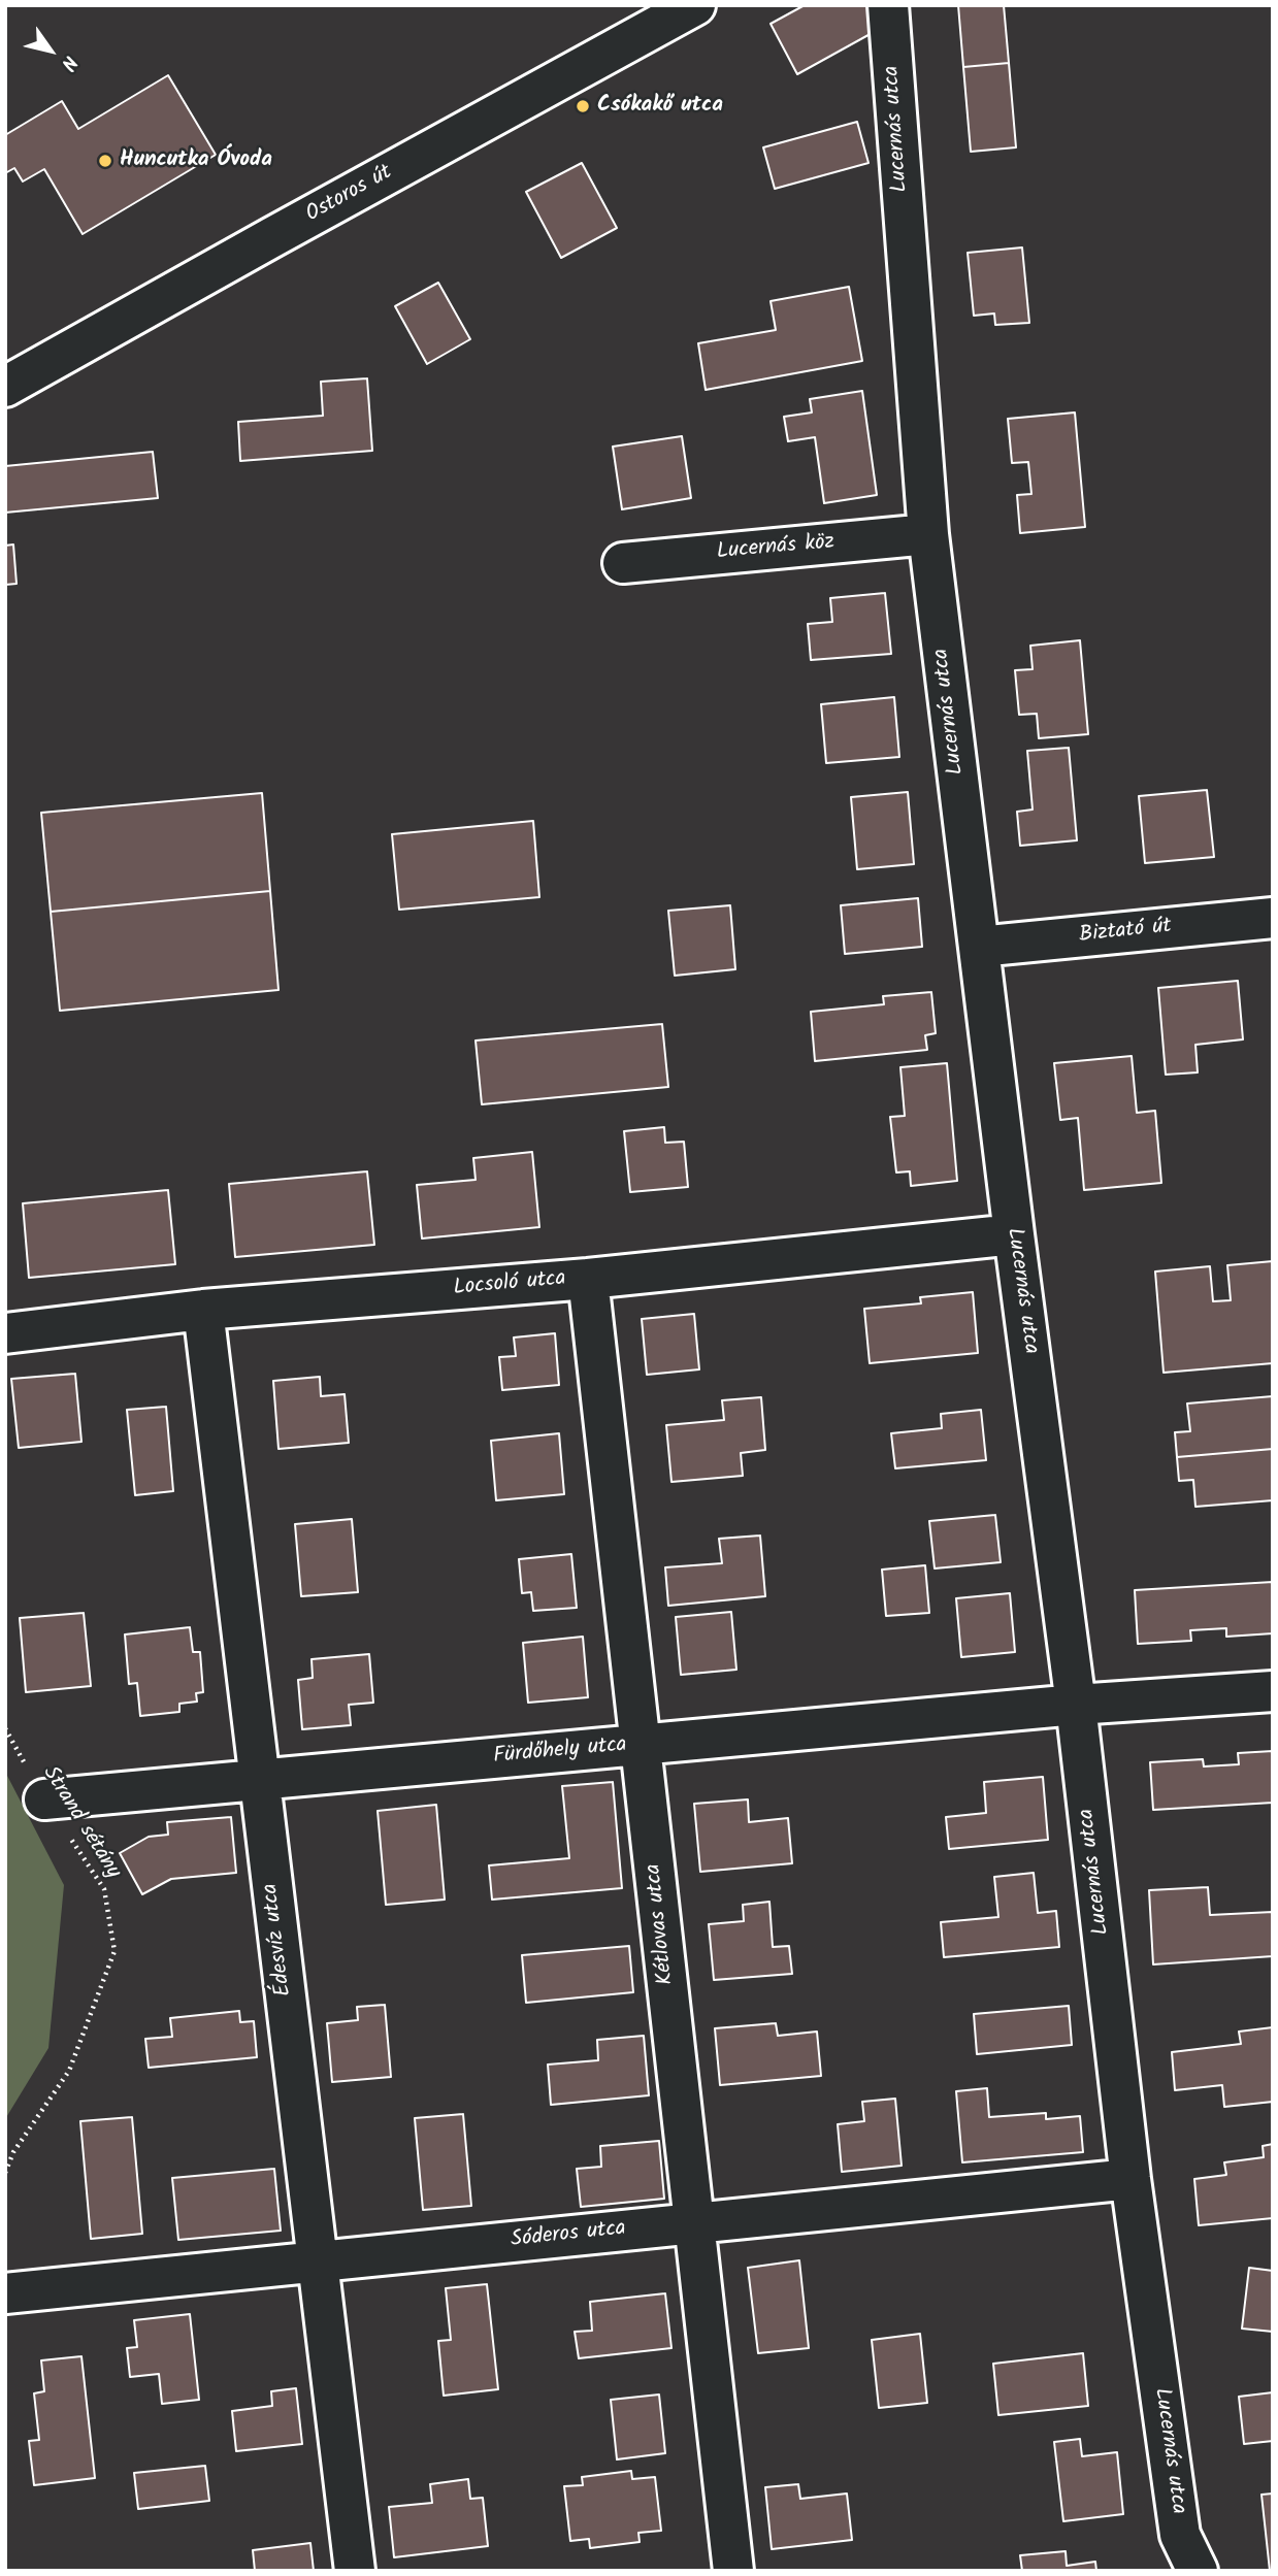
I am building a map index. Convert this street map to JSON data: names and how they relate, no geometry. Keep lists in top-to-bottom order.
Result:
{
  "streets": {
    "street": [
      "Lucernás utca",
      "Ostoros út",
      "Lucernás köz",
      "Biztató út",
      "Locsoló utca",
      "Fürdőhely utca",
      "Kétlovas utca",
      "Édesvíz utca",
      "Sóderos utca"
    ],
    "path": ["Strand sétány"]
  },
  "crossings": [
    ["Lucernás utca", "Lucernás köz"],
    ["Lucernás utca", "Biztató út"],
    ["Lucernás utca", "Locsoló utca"],
    ["Lucernás utca", "Fürdőhely utca"],
    ["Lucernás utca", "Sóderos utca"],
    ["Locsoló utca", "Kétlovas utca"],
    ["Locsoló utca", "Édesvíz utca"],
    ["Fürdőhely utca", "Strand sétány"],
    ["Fürdőhely utca", "Kétlovas utca"],
    ["Fürdőhely utca", "Édesvíz utca"],
    ["Kétlovas utca", "Sóderos utca"],
    ["Édesvíz utca", "Sóderos utca"]
  ],
  "places": ["Csókakő utca", "Huncutka Óvoda"],
  "north": "bottom right"
}
